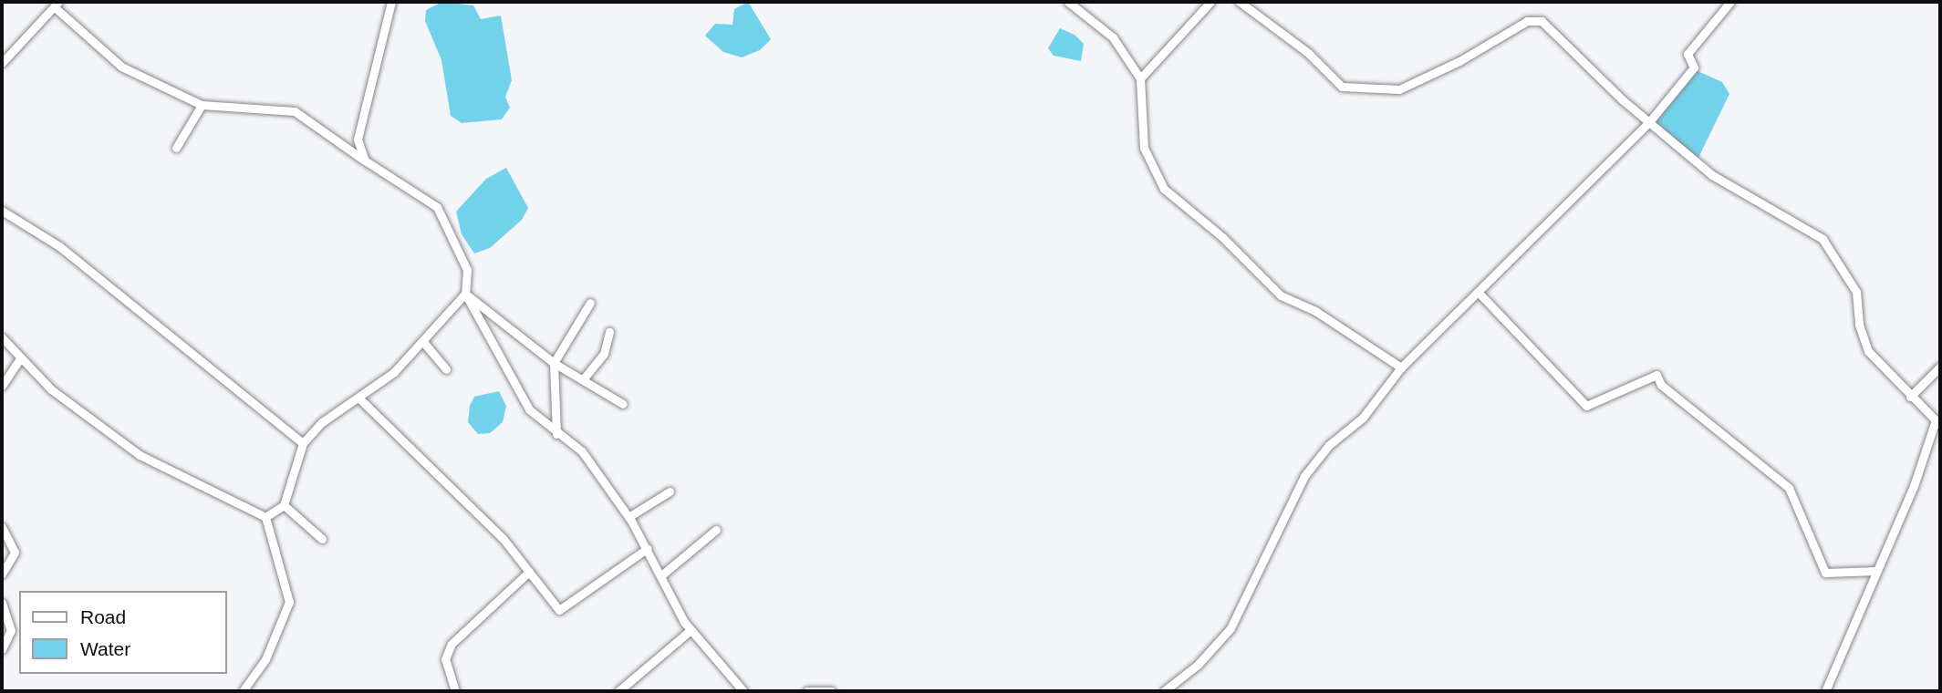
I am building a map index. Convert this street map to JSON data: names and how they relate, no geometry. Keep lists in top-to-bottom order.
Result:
{
  "legend": ["Road", "Water"]
}
